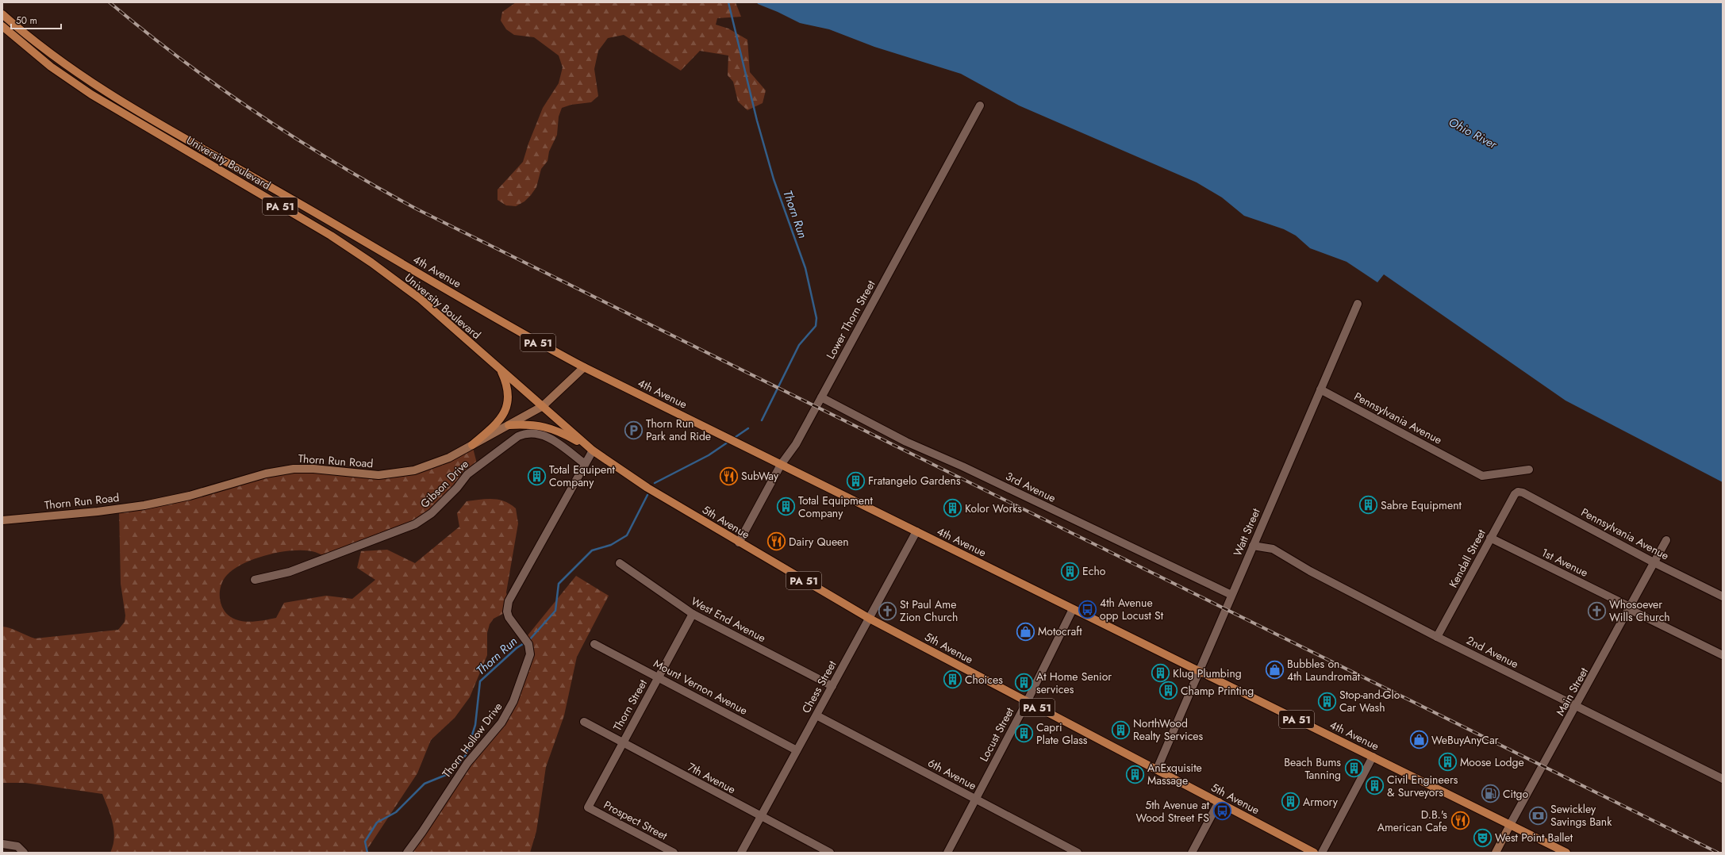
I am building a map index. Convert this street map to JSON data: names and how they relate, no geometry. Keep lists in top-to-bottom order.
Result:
{
  "streets": {
    "main road": [
      "University Boulevard",
      "PA 51",
      "4th Avenue",
      "5th Avenue"
    ],
    "street": [
      "Lower Thorn Street",
      "Pennsylvania Avenue",
      "Thorn Run Road",
      "Gibson Drive",
      "3rd Avenue",
      "Watt Street",
      "Kendall Street",
      "1st Avenue",
      "West End Avenue",
      "2nd Avenue",
      "Mount Vernon Avenue",
      "Chess Street",
      "Main Street",
      "Thorn Street",
      "Locust Street",
      "Thorn Hollow Drive",
      "6th Avenue",
      "7th Avenue",
      "Prospect Street"
    ]
  },
  "crossings": [
    ["University Boulevard", "4th Avenue"],
    ["University Boulevard", "Thorn Run Road"],
    ["University Boulevard", "5th Avenue"],
    ["4th Avenue", "Lower Thorn Street"],
    ["4th Avenue", "Thorn Run Road"],
    ["4th Avenue", "Watt Street"],
    ["4th Avenue", "Chess Street"],
    ["4th Avenue", "Main Street"],
    ["4th Avenue", "Locust Street"],
    ["Lower Thorn Street", "3rd Avenue"],
    ["Lower Thorn Street", "5th Avenue"],
    ["Pennsylvania Avenue", "Watt Street"],
    ["Pennsylvania Avenue", "Kendall Street"],
    ["Pennsylvania Avenue", "Main Street"],
    ["Thorn Run Road", "5th Avenue"],
    ["Gibson Drive", "Thorn Hollow Drive"],
    ["3rd Avenue", "Watt Street"],
    ["5th Avenue", "Watt Street"],
    ["5th Avenue", "Chess Street"],
    ["5th Avenue", "Locust Street"],
    ["5th Avenue", "Thorn Hollow Drive"],
    ["Watt Street", "2nd Avenue"],
    ["Kendall Street", "1st Avenue"],
    ["Kendall Street", "2nd Avenue"],
    ["1st Avenue", "Main Street"],
    ["West End Avenue", "Chess Street"],
    ["West End Avenue", "Thorn Street"],
    ["2nd Avenue", "Main Street"],
    ["Mount Vernon Avenue", "Chess Street"],
    ["Mount Vernon Avenue", "Thorn Street"],
    ["Chess Street", "6th Avenue"],
    ["Chess Street", "7th Avenue"],
    ["Thorn Street", "7th Avenue"],
    ["Thorn Street", "Prospect Street"],
    ["Locust Street", "6th Avenue"]
  ],
  "water": ["Ohio River", "Thorn Run"],
  "places": {
    "parking": ["Thorn Run Park and Ride"],
    "building": [
      "Total Equipent Company",
      "Fratangelo Gardens",
      "Sabre Equipment",
      "Total Equipment Company",
      "Kolor Works",
      "Echo",
      "Klug Plumbing",
      "Choices",
      "At Home Senior services",
      "Champ Printing",
      "Stop-and-Glo Car Wash",
      "NorthWood Realty Services",
      "Capri Plate Glass",
      "Moose Lodge",
      "Beach Bums Tanning",
      "AnExquisite Massage",
      "Civil Engineers & Surveyors",
      "Armory"
    ],
    "restaurant": ["SubWay", "Dairy Queen", "D.B.'s American Cafe"],
    "bus stop": ["4th Avenue opp Locust St", "5th Avenue at Wood Street FS"],
    "church": ["St Paul Ame Zion Church", "Whosoever Wills Church"],
    "shop": ["Motocraft", "Bubbles on 4th Laundromat", "WeBuyAnyCar"],
    "fuel station": ["Citgo"],
    "bank": ["Sewickley Savings Bank"],
    "theatre": ["West Point Ballet"]
  },
  "scale_bar": "50 m"
}
